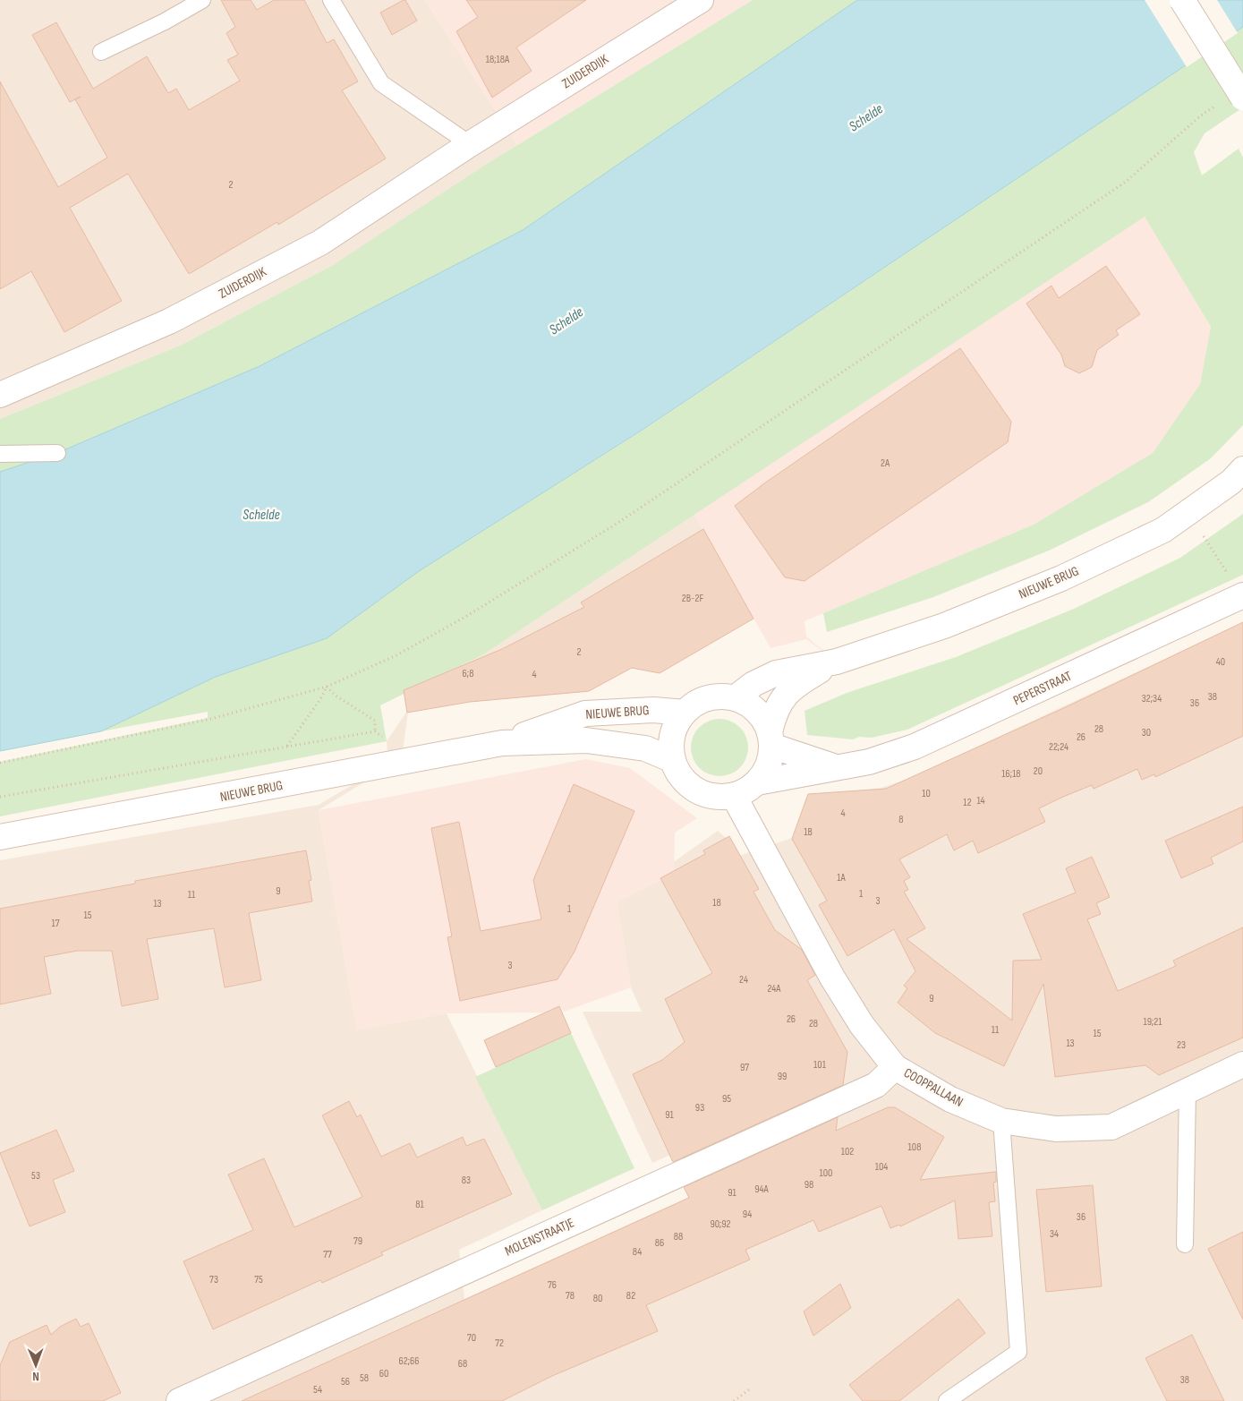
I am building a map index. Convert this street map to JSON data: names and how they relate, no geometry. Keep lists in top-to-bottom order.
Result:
{
  "streets": {
    "street": [
      "ZUIDERDIJK",
      "NIEUWE BRUG",
      "PEPERSTRAAT",
      "COOPPALLAAN",
      "MOLENSTRAATJE"
    ]
  },
  "crossings": [
    ["NIEUWE BRUG", "PEPERSTRAAT"],
    ["NIEUWE BRUG", "COOPPALLAAN"],
    ["PEPERSTRAAT", "COOPPALLAAN"],
    ["COOPPALLAAN", "MOLENSTRAATJE"]
  ],
  "water": ["Schelde"],
  "house_numbers": [
    "18;18A",
    "2",
    "2A",
    "2B-2F",
    "2",
    "40",
    "6;8",
    "4",
    "38",
    "32;34",
    "36",
    "28",
    "30",
    "26",
    "22;24",
    "20",
    "16;18",
    "10",
    "14",
    "12",
    "4",
    "8",
    "1B",
    "1A",
    "9",
    "1",
    "11",
    "3",
    "18",
    "13",
    "1",
    "15",
    "17",
    "3",
    "24",
    "24A",
    "9",
    "26",
    "19;21",
    "28",
    "11",
    "15",
    "13",
    "23",
    "101",
    "97",
    "99",
    "95",
    "93",
    "91",
    "108",
    "102",
    "104",
    "100",
    "53",
    "83",
    "98",
    "94A",
    "91",
    "81",
    "94",
    "36",
    "90;92",
    "34",
    "88",
    "79",
    "86",
    "84",
    "77",
    "73",
    "75",
    "76",
    "78",
    "82",
    "80",
    "70",
    "72",
    "62;66",
    "68",
    "60",
    "58",
    "38",
    "56",
    "54"
  ],
  "north": "bottom"
}
